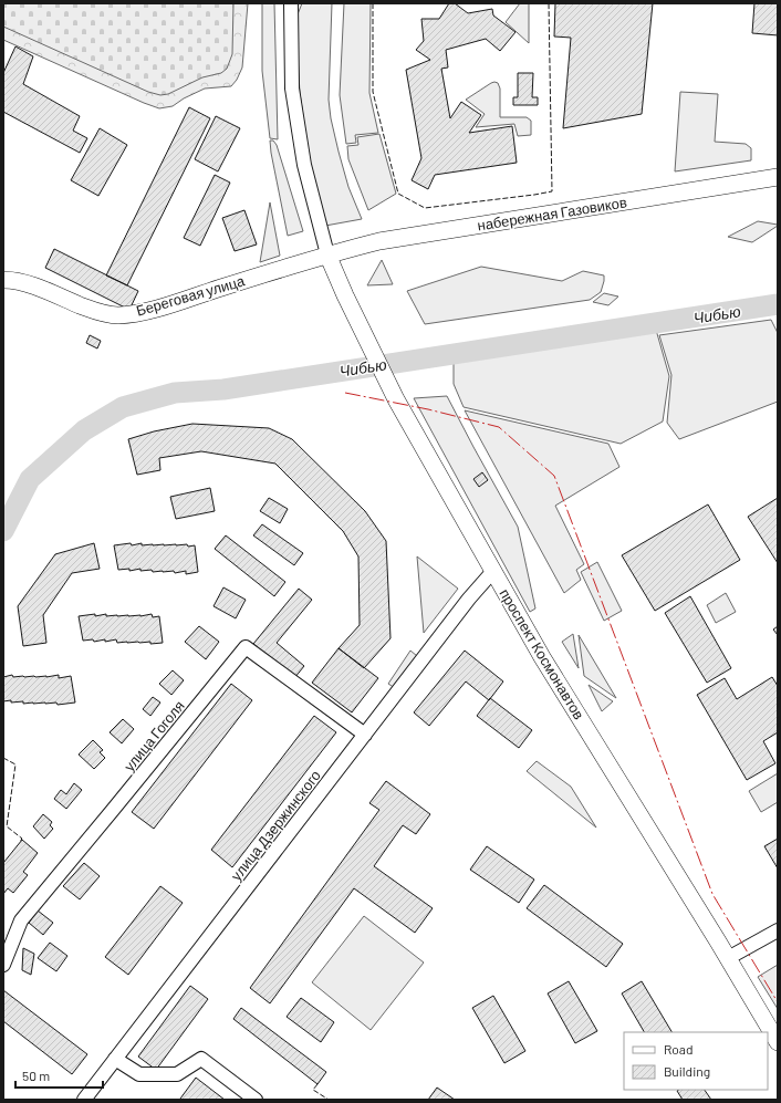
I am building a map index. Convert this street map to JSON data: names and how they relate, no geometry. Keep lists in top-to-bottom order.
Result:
{
  "streets": {
    "main road": ["набережная Газовиков", "Береговая улица", "проспект Космонавтов"],
    "street": ["улица Гоголя", "улица Дзержинского"]
  },
  "crossings": [
    ["набережная Газовиков", "Береговая улица"],
    ["набережная Газовиков", "проспект Космонавтов"],
    ["Береговая улица", "проспект Космонавтов"],
    ["проспект Космонавтов", "улица Дзержинского"],
    ["улица Гоголя", "улица Дзержинского"]
  ],
  "water": ["Чибью"],
  "legend": ["Road", "Building"],
  "scale_bar": "50 m"
}
